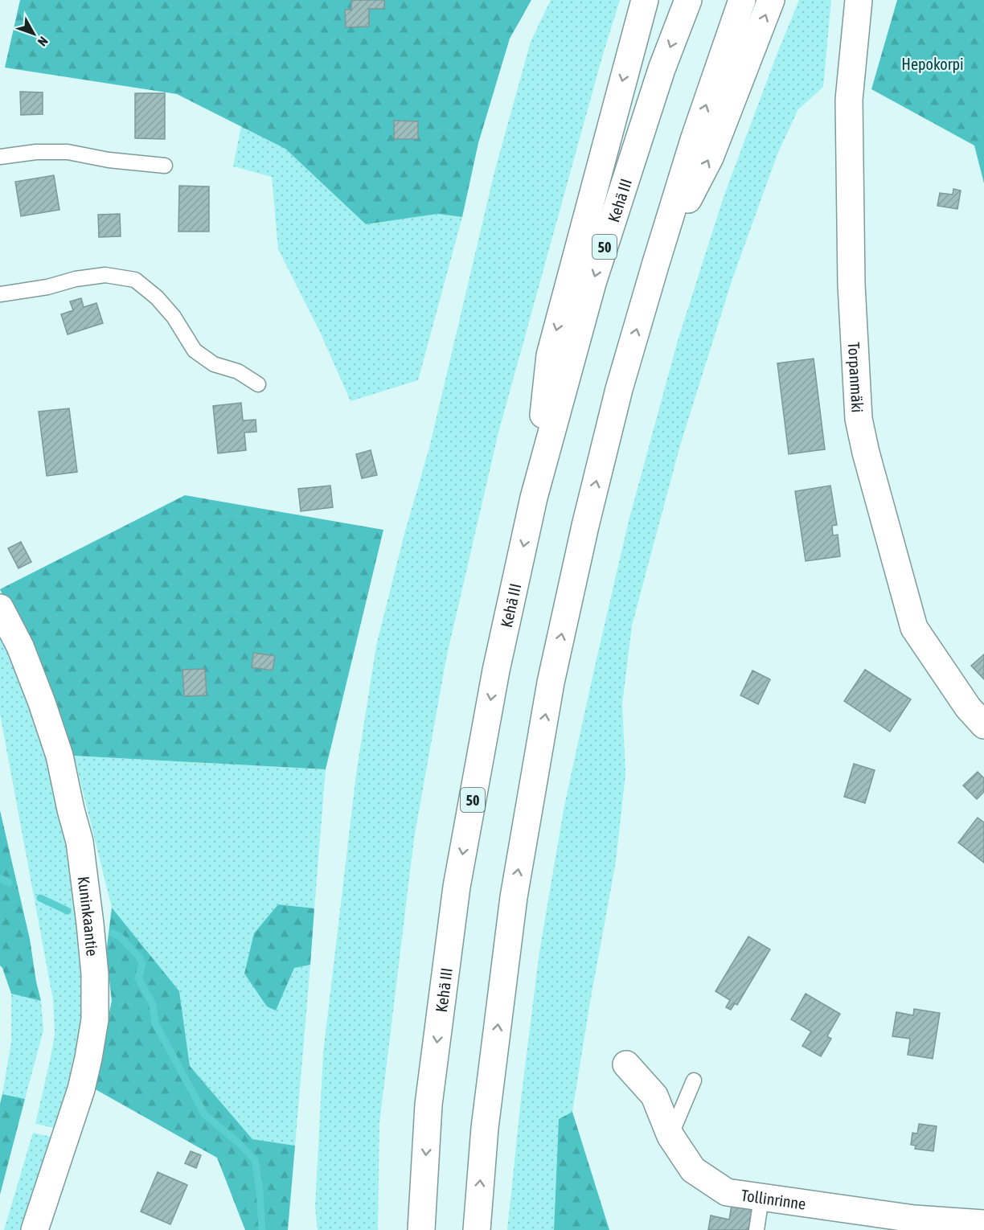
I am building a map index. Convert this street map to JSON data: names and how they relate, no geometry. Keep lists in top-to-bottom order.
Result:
{
  "streets": {
    "main road": [
      "Kehä III",
      "50",
      "Torpanmäki",
      "Kuninkaantie",
      "Tollinrinne"
    ]
  },
  "parks": ["Hepokorpi"],
  "north": "bottom right"
}
